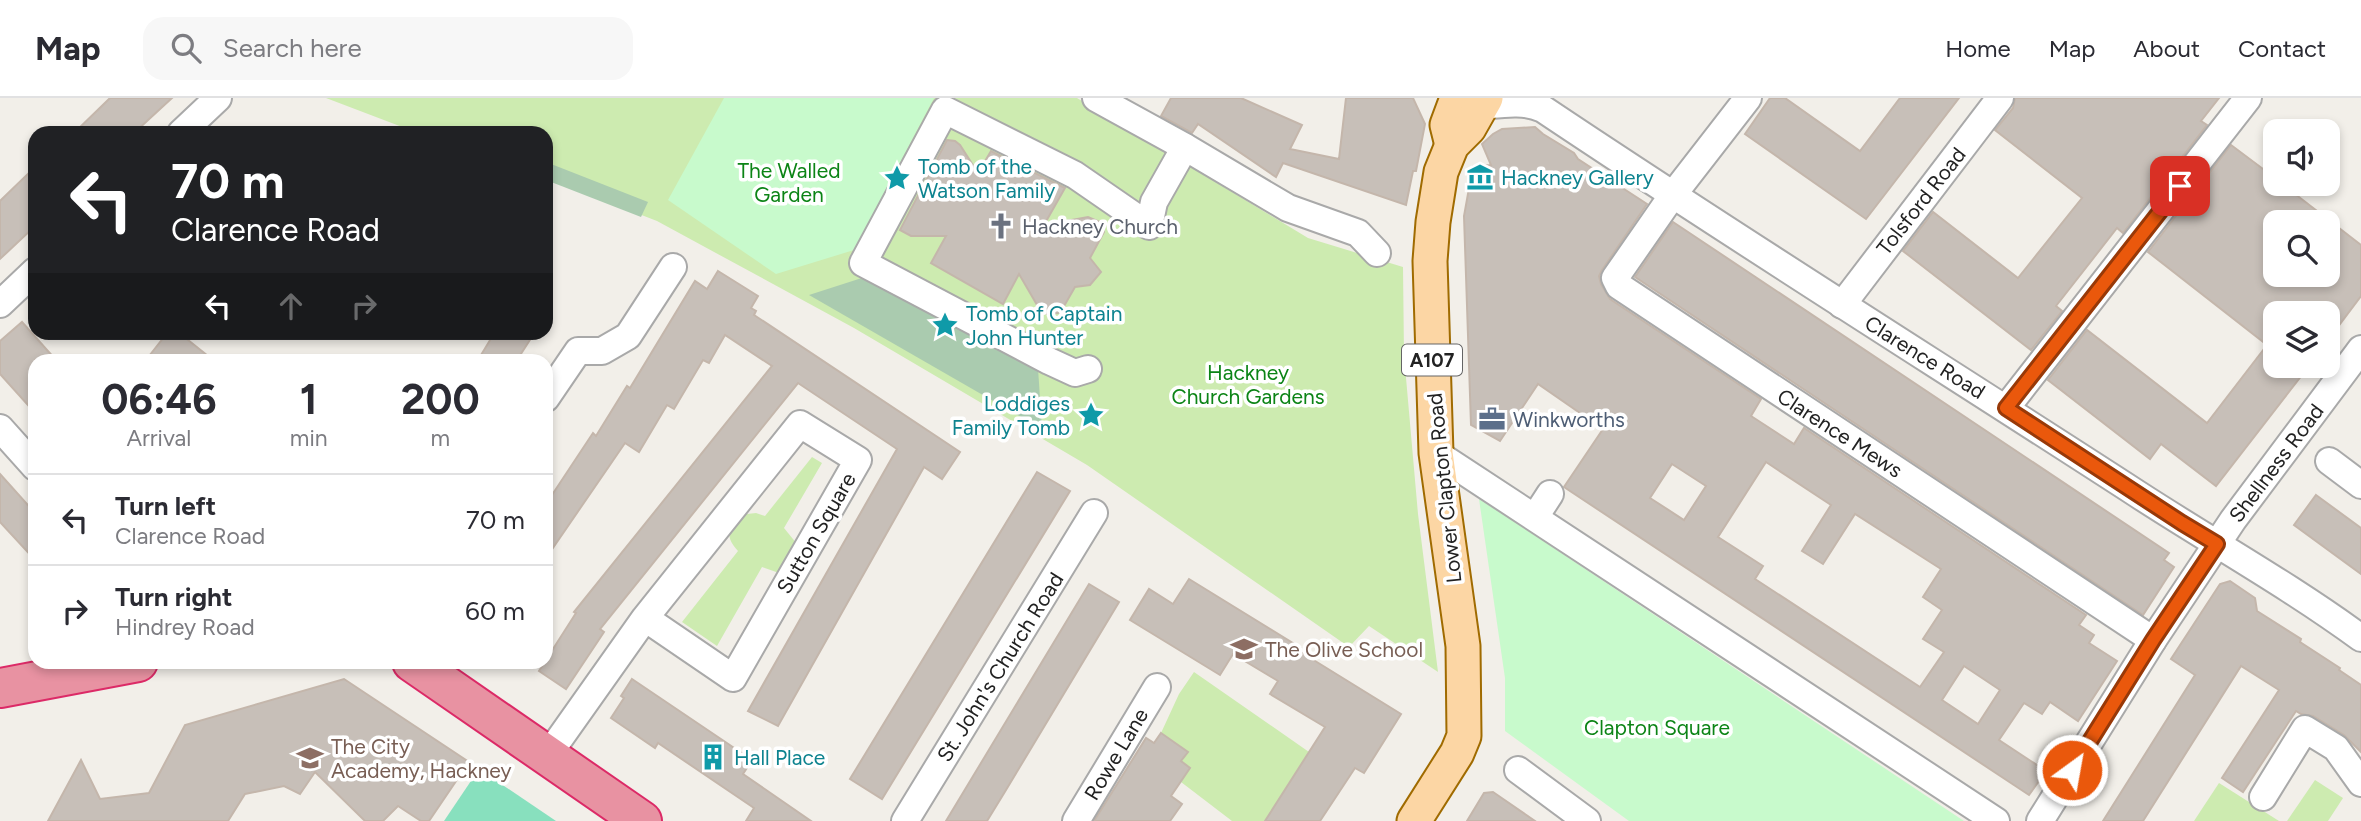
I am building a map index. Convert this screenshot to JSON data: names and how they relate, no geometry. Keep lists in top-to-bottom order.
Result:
{
  "streets": {
    "main road": ["A107", "Lower Clapton Road"],
    "street": [
      "Tolsford Road",
      "Clarence Road",
      "Clarence Mews",
      "Shellness Road",
      "Sutton Square",
      "St. John's Church Road",
      "Rowe Lane"
    ]
  },
  "crossings": [
    ["Tolsford Road", "Clarence Road"],
    ["Clarence Road", "Clarence Mews"],
    ["Clarence Road", "Shellness Road"],
    ["Clarence Road", "Lower Clapton Road"],
    ["Clarence Mews", "Shellness Road"]
  ],
  "parks": ["The Walled Garden", "Hackney Church Gardens", "Clapton Square"],
  "places": {
    "museum": ["Hackney Gallery"],
    "place": ["Tomb of the Watson Family", "Tomb of Captain John Hunter", "Loddiges Family Tomb"],
    "church": ["Hackney Church"],
    "office": ["Winkworths"],
    "school or university": ["The Olive School", "The City Academy, Hackney"],
    "building": ["Hall Place"]
  },
  "page": {
    "header": "Map",
    "search": "Search here",
    "nav": [
      "Home",
      "Map",
      "About",
      "Contact"
    ],
    "turn": ["70 m", "Clarence Road"],
    "eta": [
      "06:46",
      "Arrival",
      "1",
      "min",
      "200",
      "m"
    ],
    "list": [
      {
        "name": "Turn left",
        "note": "Clarence Road",
        "value": "70 m"
      },
      {
        "name": "Turn right",
        "note": "Hindrey Road",
        "value": "60 m"
      }
    ]
  }
}
